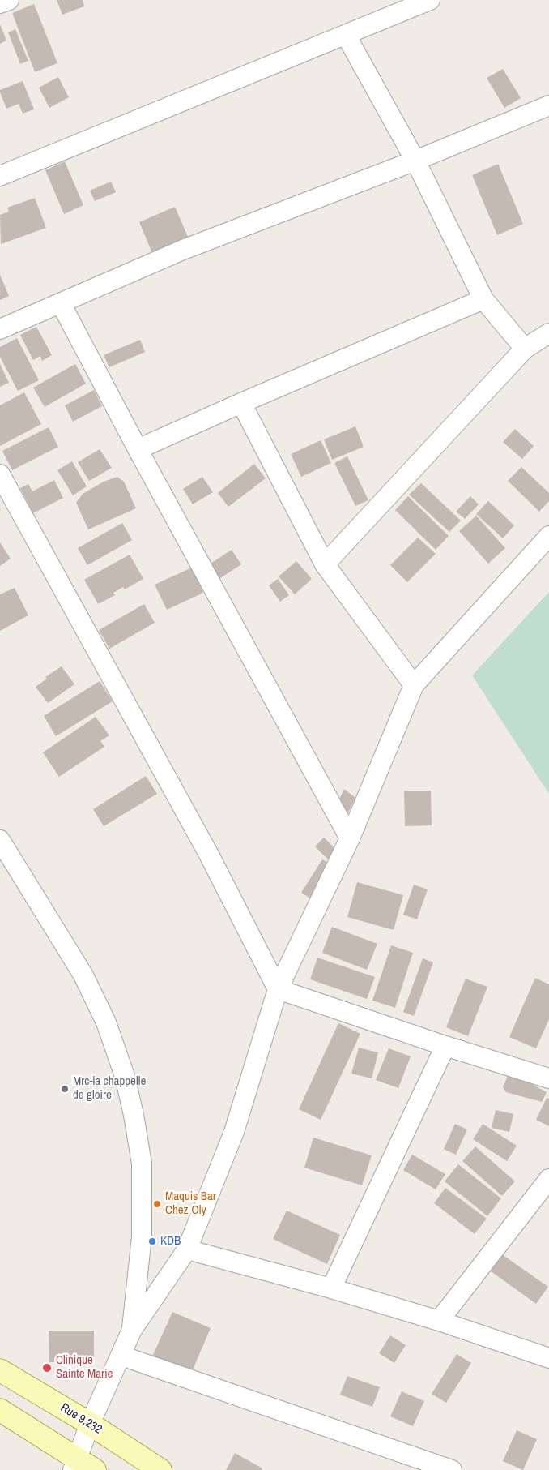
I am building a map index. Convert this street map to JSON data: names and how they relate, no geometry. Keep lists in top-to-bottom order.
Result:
{
  "streets": {
    "street": ["Rue 9.232"]
  },
  "places": [
    "Mrc-la chappelle de gloire",
    "Maquis Bar Chez Oly",
    "KDB",
    "Clinique Sainte Marie"
  ]
}
